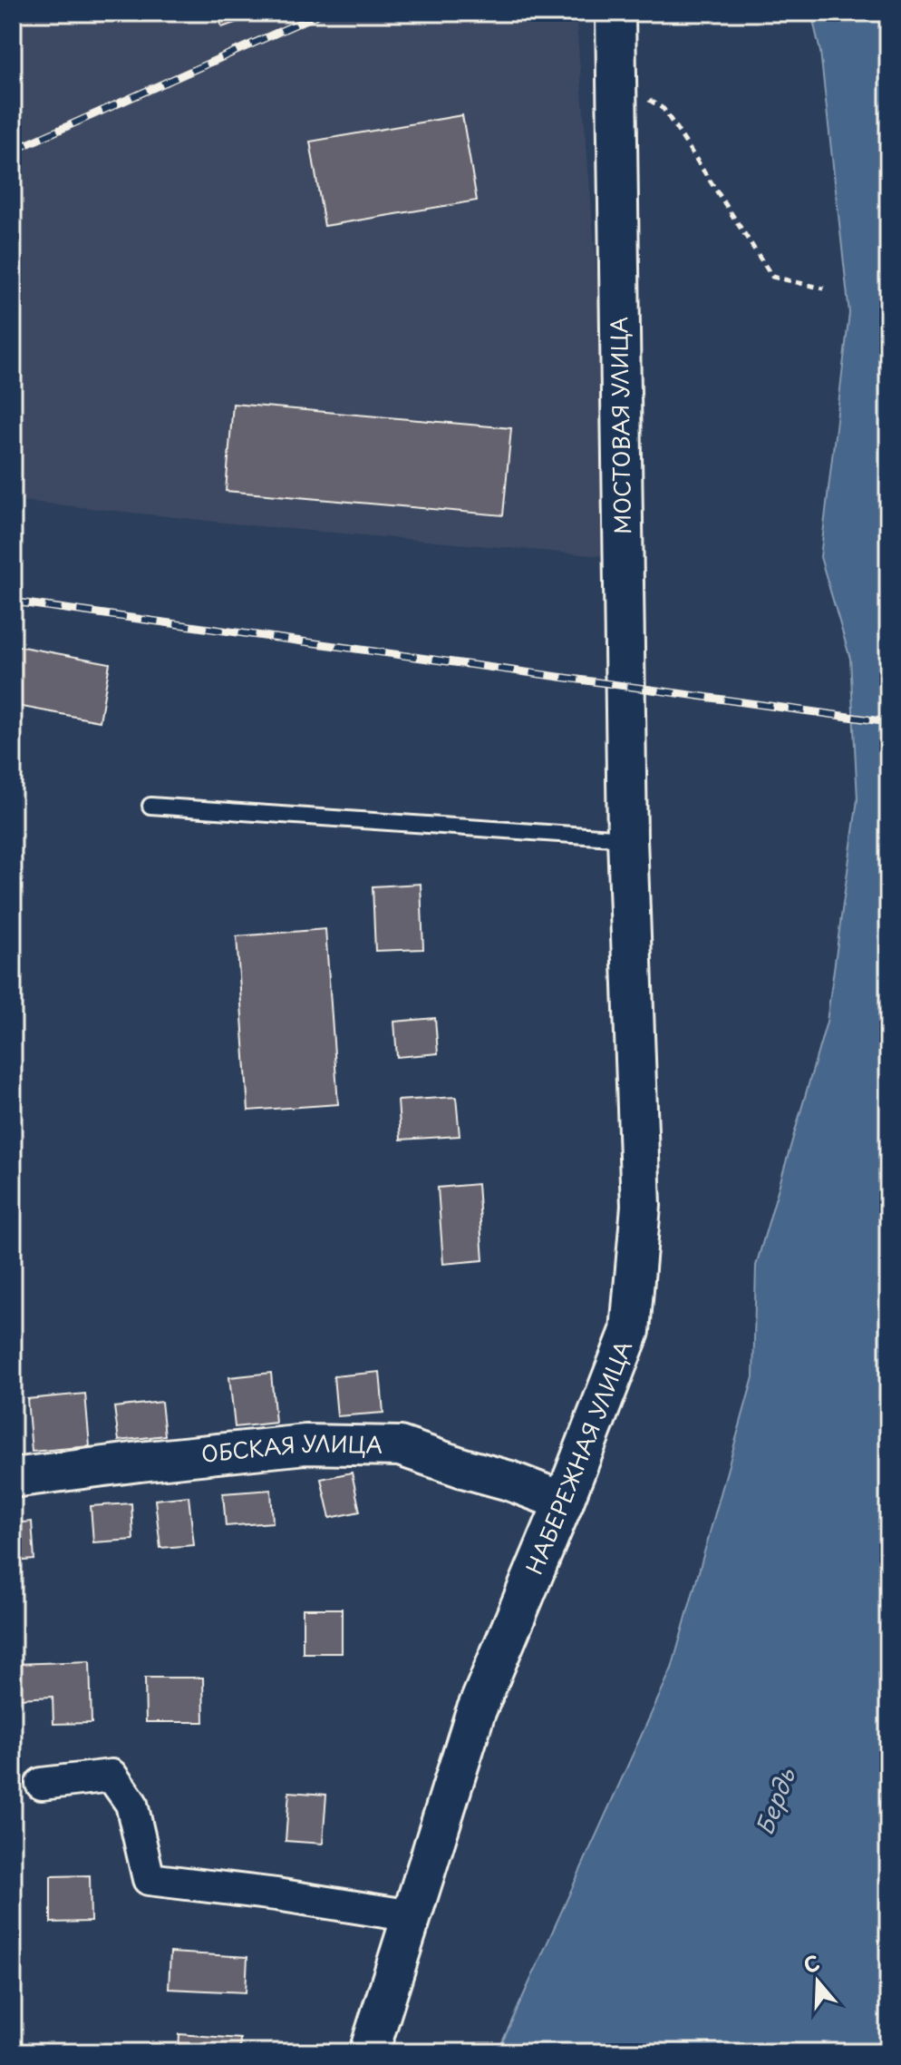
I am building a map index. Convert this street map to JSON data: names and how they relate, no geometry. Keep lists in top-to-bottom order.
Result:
{
  "streets": {
    "street": ["МОСТОВАЯ УЛИЦА", "ОБСКАЯ УЛИЦА", "НАБЕРЕЖНАЯ УЛИЦА"]
  },
  "crossings": [
    ["МОСТОВАЯ УЛИЦА", "НАБЕРЕЖНАЯ УЛИЦА"],
    ["ОБСКАЯ УЛИЦА", "НАБЕРЕЖНАЯ УЛИЦА"]
  ],
  "water": ["Бердь"],
  "north": "top"
}
